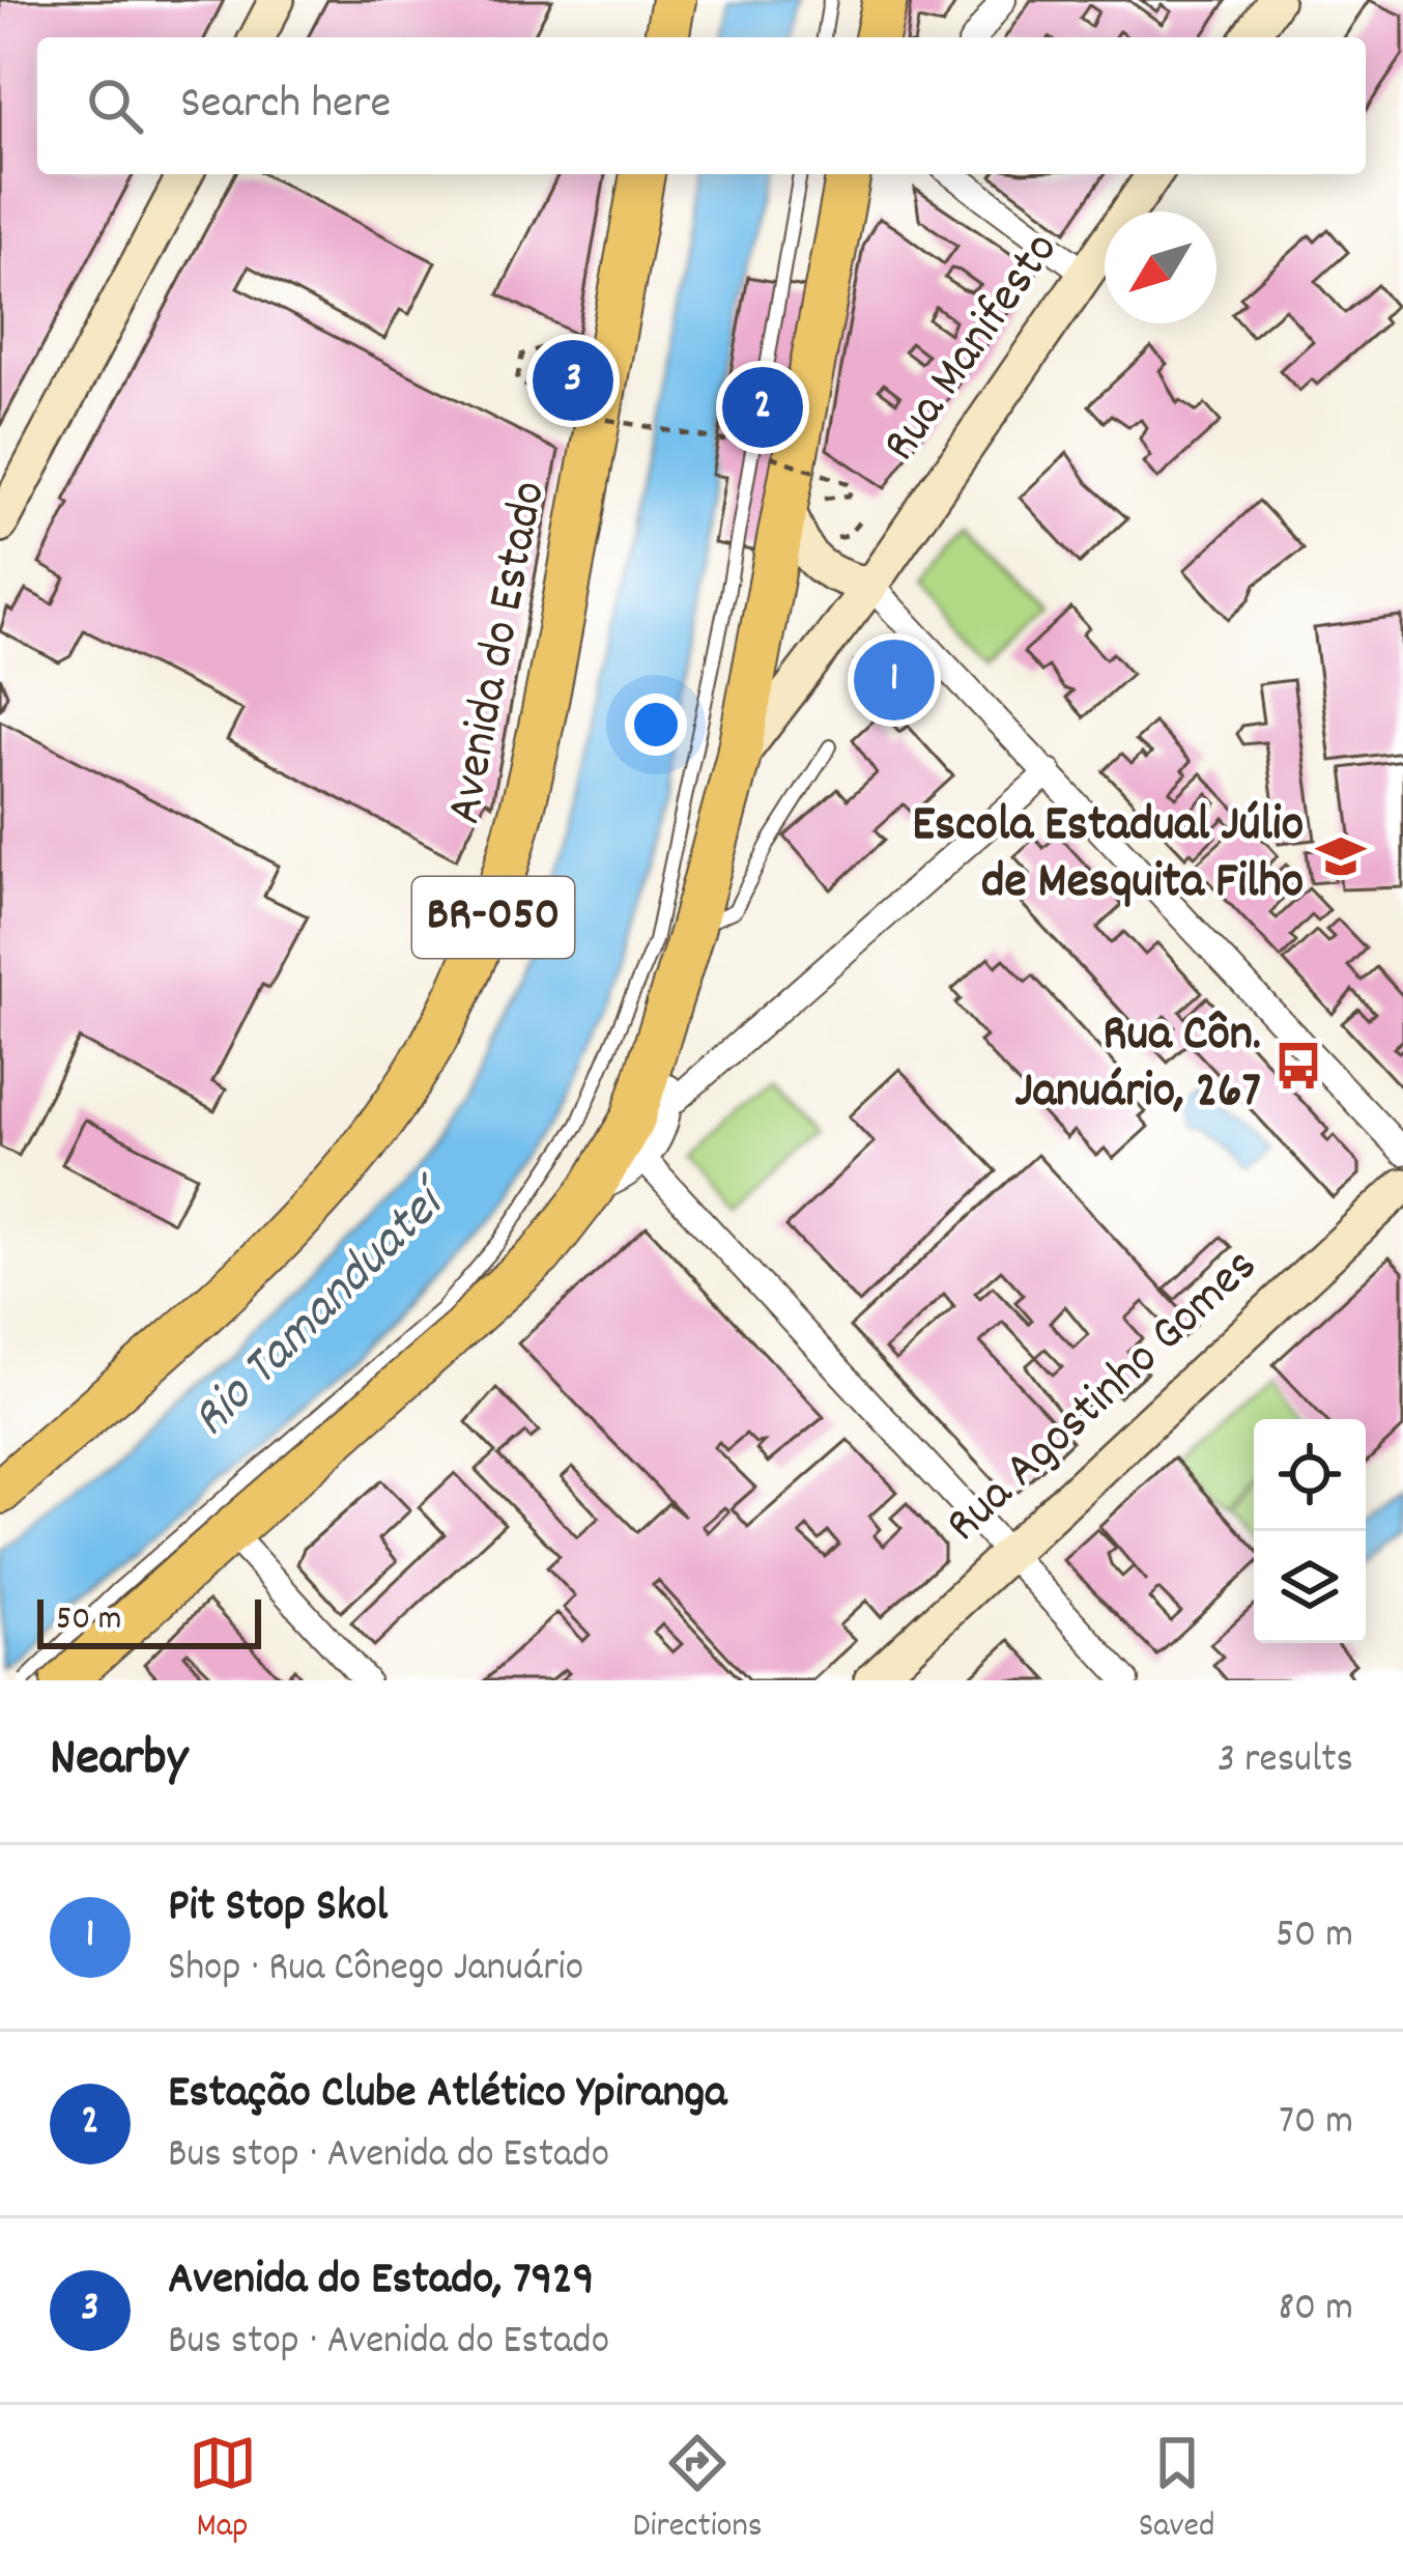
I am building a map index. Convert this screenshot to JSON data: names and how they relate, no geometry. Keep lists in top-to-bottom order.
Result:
{
  "streets": {
    "highway": ["Avenida do Estado", "BR-050"],
    "main road": ["Rua Manifesto", "Rua Agostinho Gomes"]
  },
  "water": ["Rio Tamanduateí"],
  "places": {
    "school or university": ["Escola Estadual Júlio de Mesquita Filho"],
    "bus stop": ["Rua Côn. Januário, 267"]
  },
  "scale_bar": "50 m",
  "north": "bottom left",
  "page": {
    "search": "Search here",
    "pins": ["3", "2", "1"],
    "scale": "50 m",
    "heading": ["Nearby", "3 results"],
    "list": [
      {
        "mark": "1",
        "name": "Pit Stop Skol",
        "note": "Shop · Rua Cônego Januário",
        "value": "50 m"
      },
      {
        "mark": "2",
        "name": "Estação Clube Atlético Ypiranga",
        "note": "Bus stop · Avenida do Estado",
        "value": "70 m"
      },
      {
        "mark": "3",
        "name": "Avenida do Estado, 7929",
        "note": "Bus stop · Avenida do Estado",
        "value": "80 m"
      }
    ],
    "nav": ["Map", "Directions", "Saved"]
  }
}
